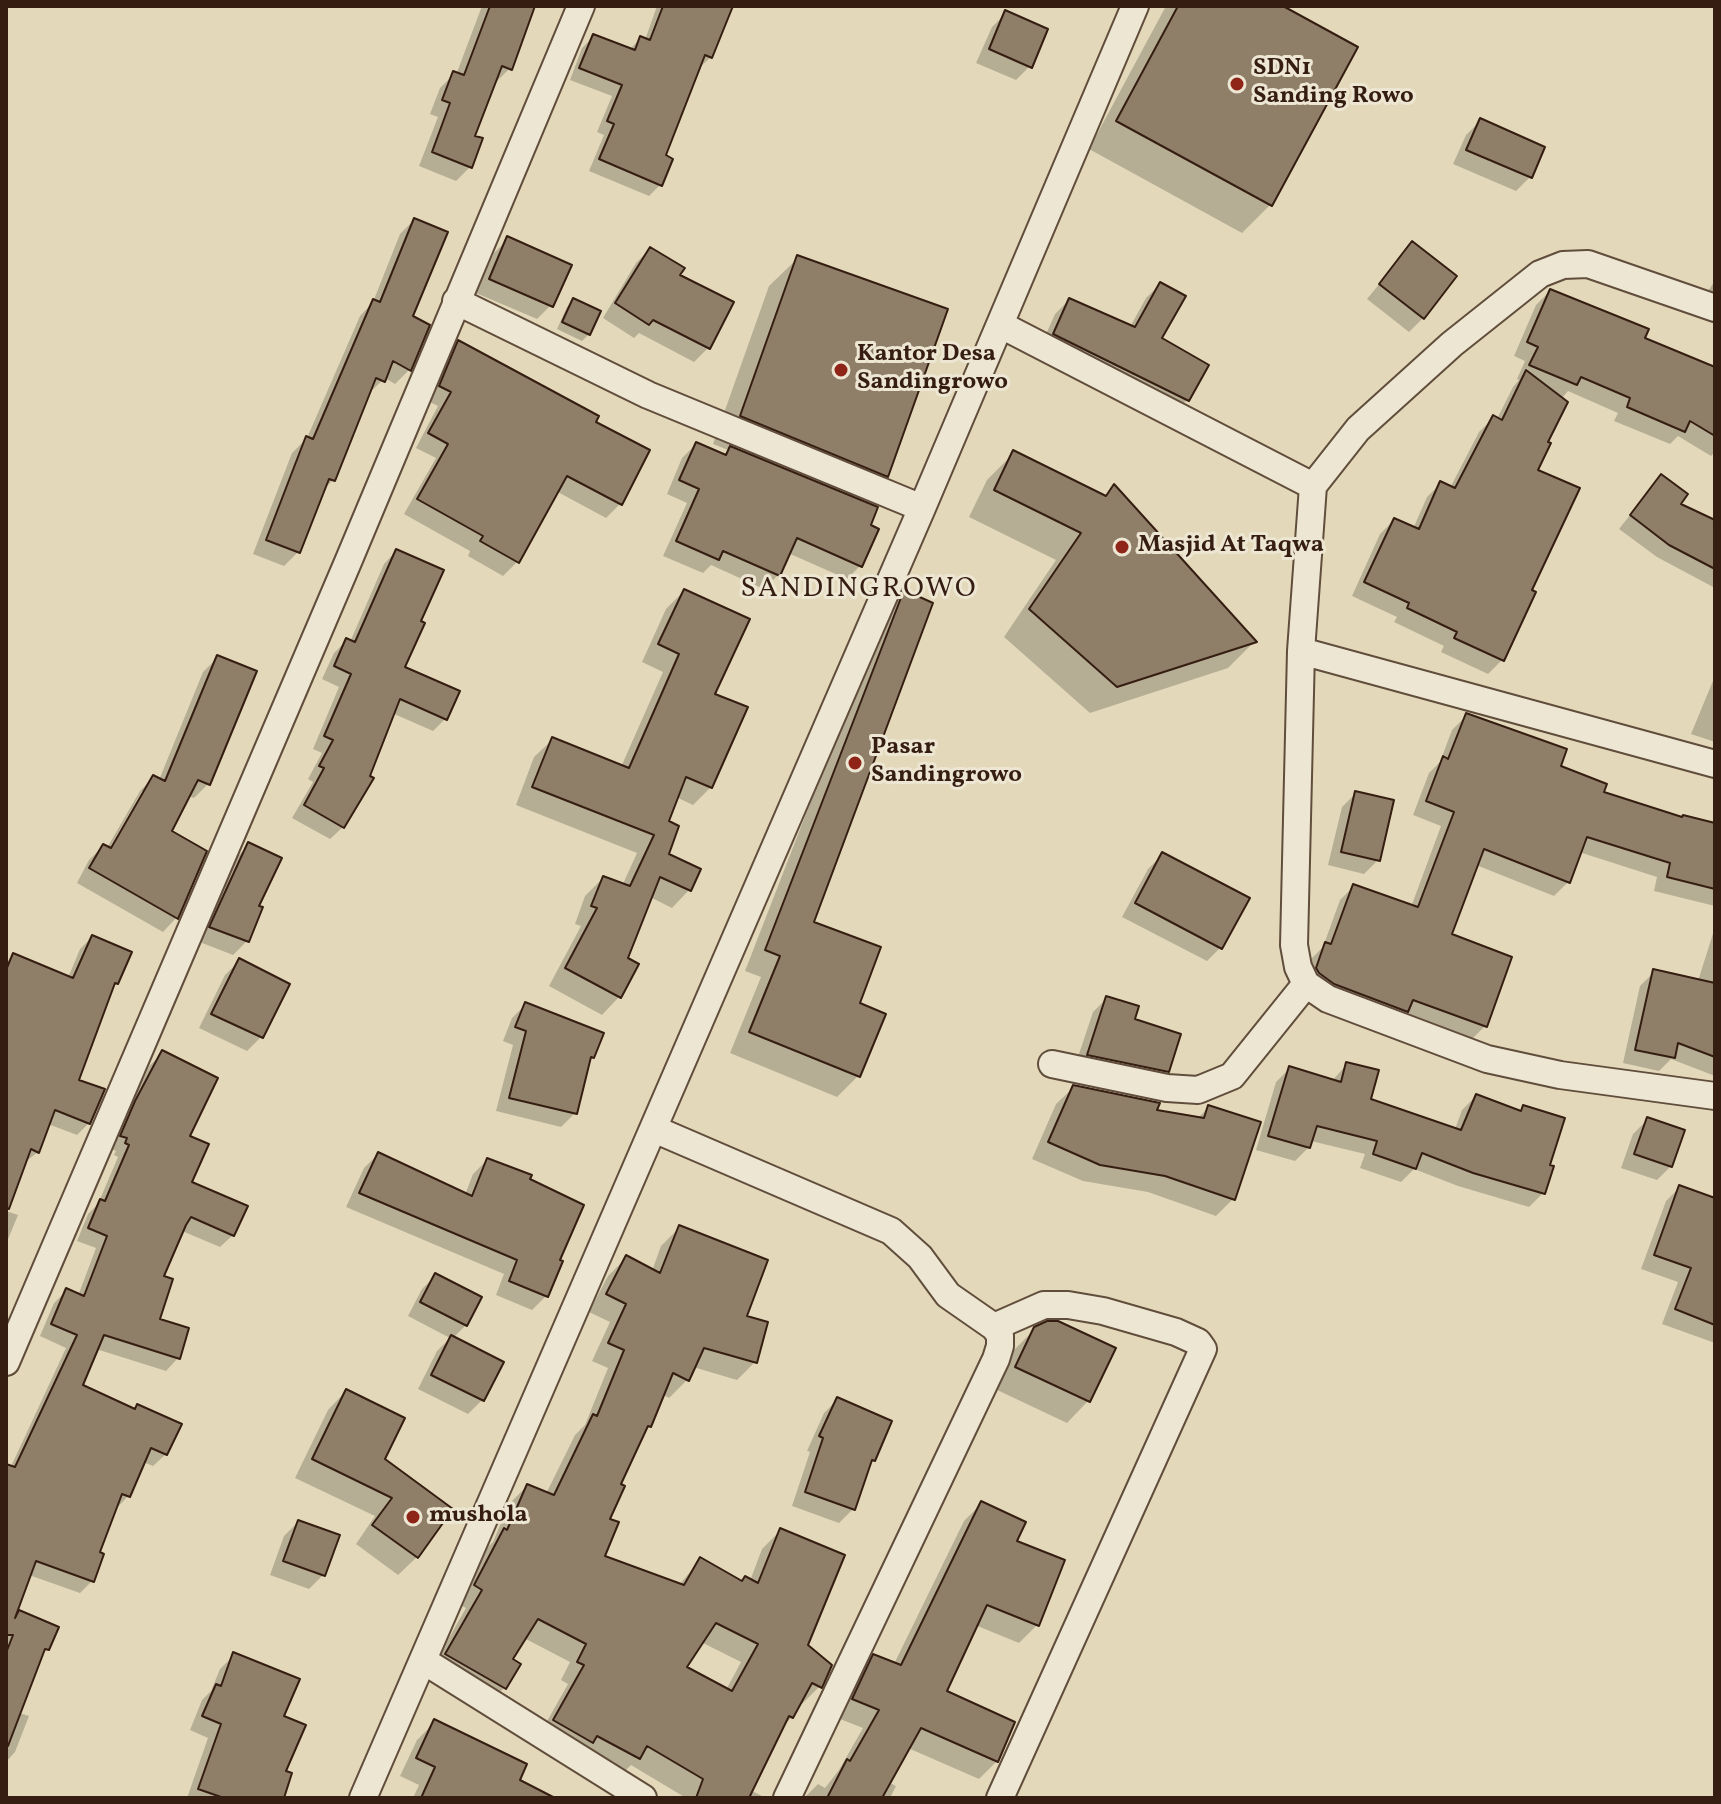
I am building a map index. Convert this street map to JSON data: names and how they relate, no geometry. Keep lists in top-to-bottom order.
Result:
{
  "districts": ["SANDINGROWO"],
  "places": [
    "SDN1 Sanding Rowo",
    "Kantor Desa Sandingrowo",
    "Masjid At Taqwa",
    "Pasar Sandingrowo",
    "mushola"
  ]
}
